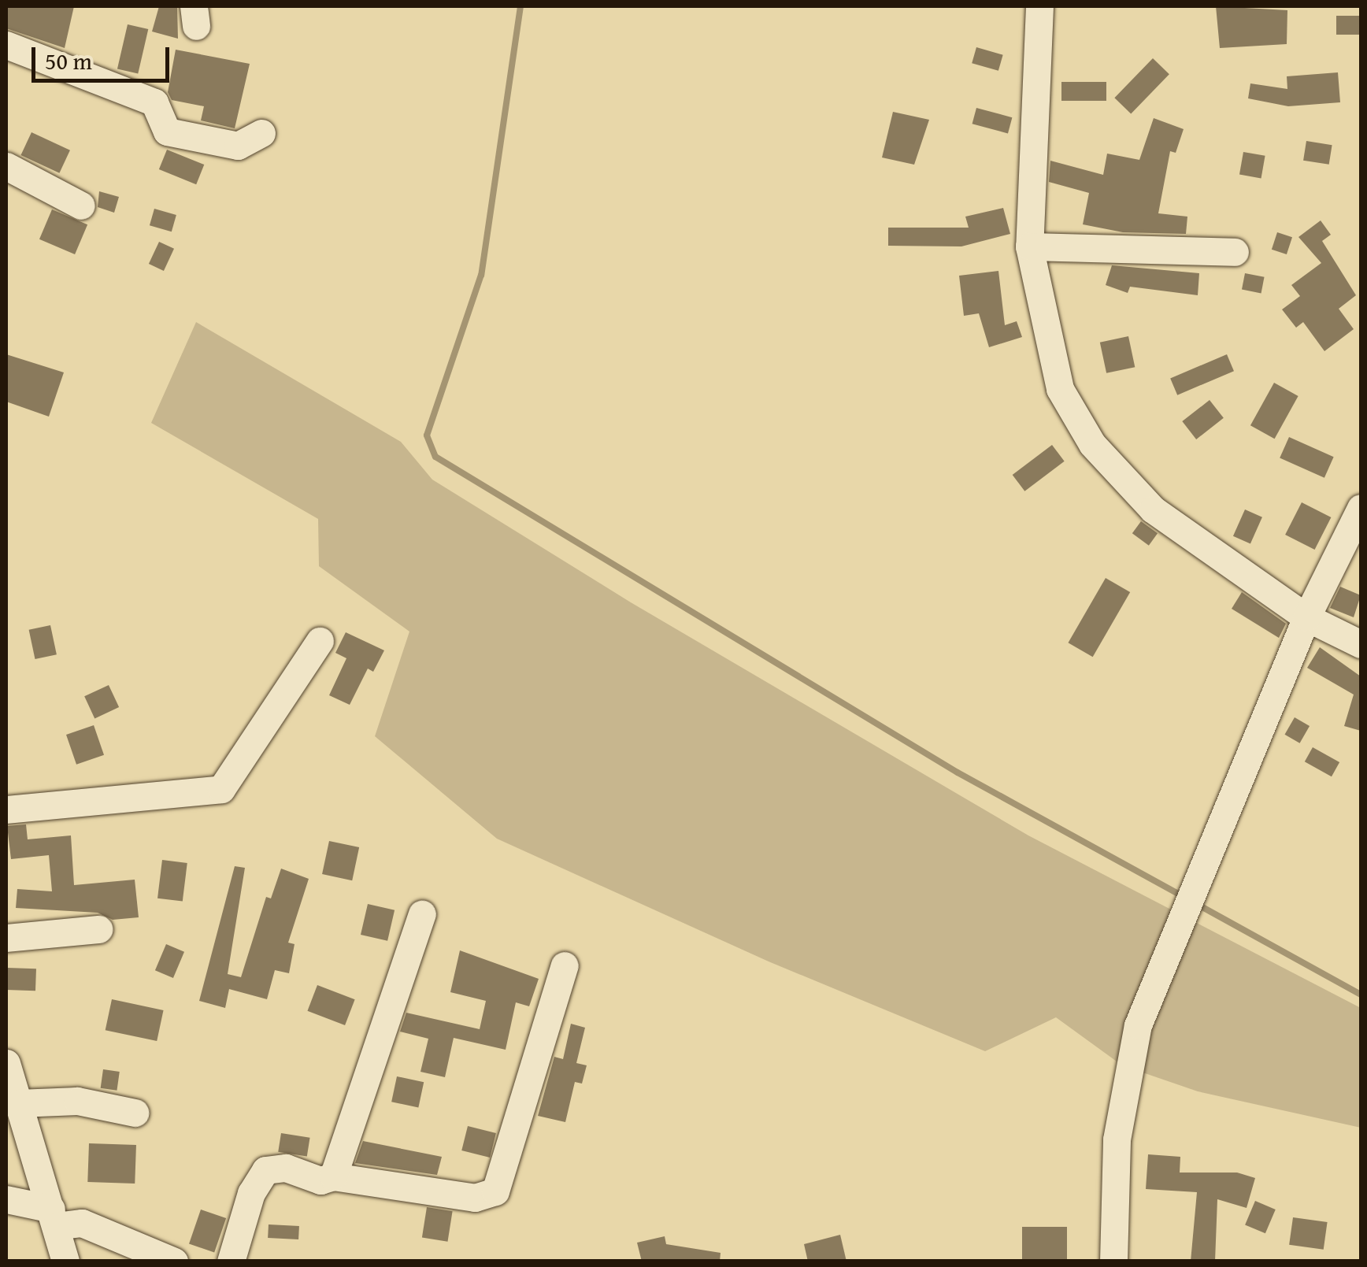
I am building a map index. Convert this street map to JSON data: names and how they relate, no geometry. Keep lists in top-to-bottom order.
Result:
{
  "scale_bar": "50 m"
}
